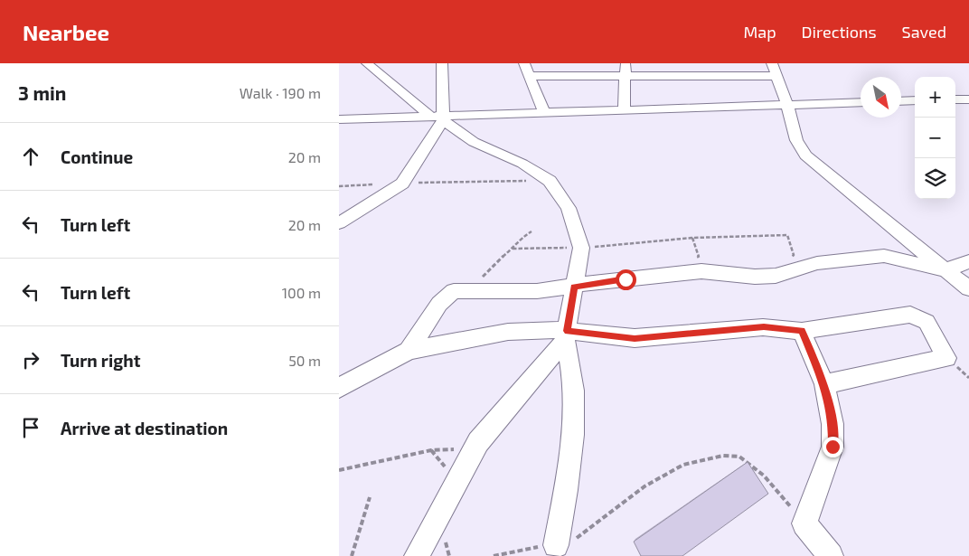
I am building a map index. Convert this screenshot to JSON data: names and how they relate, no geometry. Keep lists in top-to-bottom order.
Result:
{
  "north": "bottom right",
  "page": {
    "header": "Nearbee",
    "nav": ["Map", "Directions", "Saved"],
    "heading": ["3 min", "Walk · 190 m"],
    "map_buttons": ["+", "−"],
    "list": [
      ["Continue", "20 m"],
      ["Turn left", "20 m"],
      ["Turn left", "100 m"],
      ["Turn right", "50 m"],
      "Arrive at destination"
    ]
  }
}
